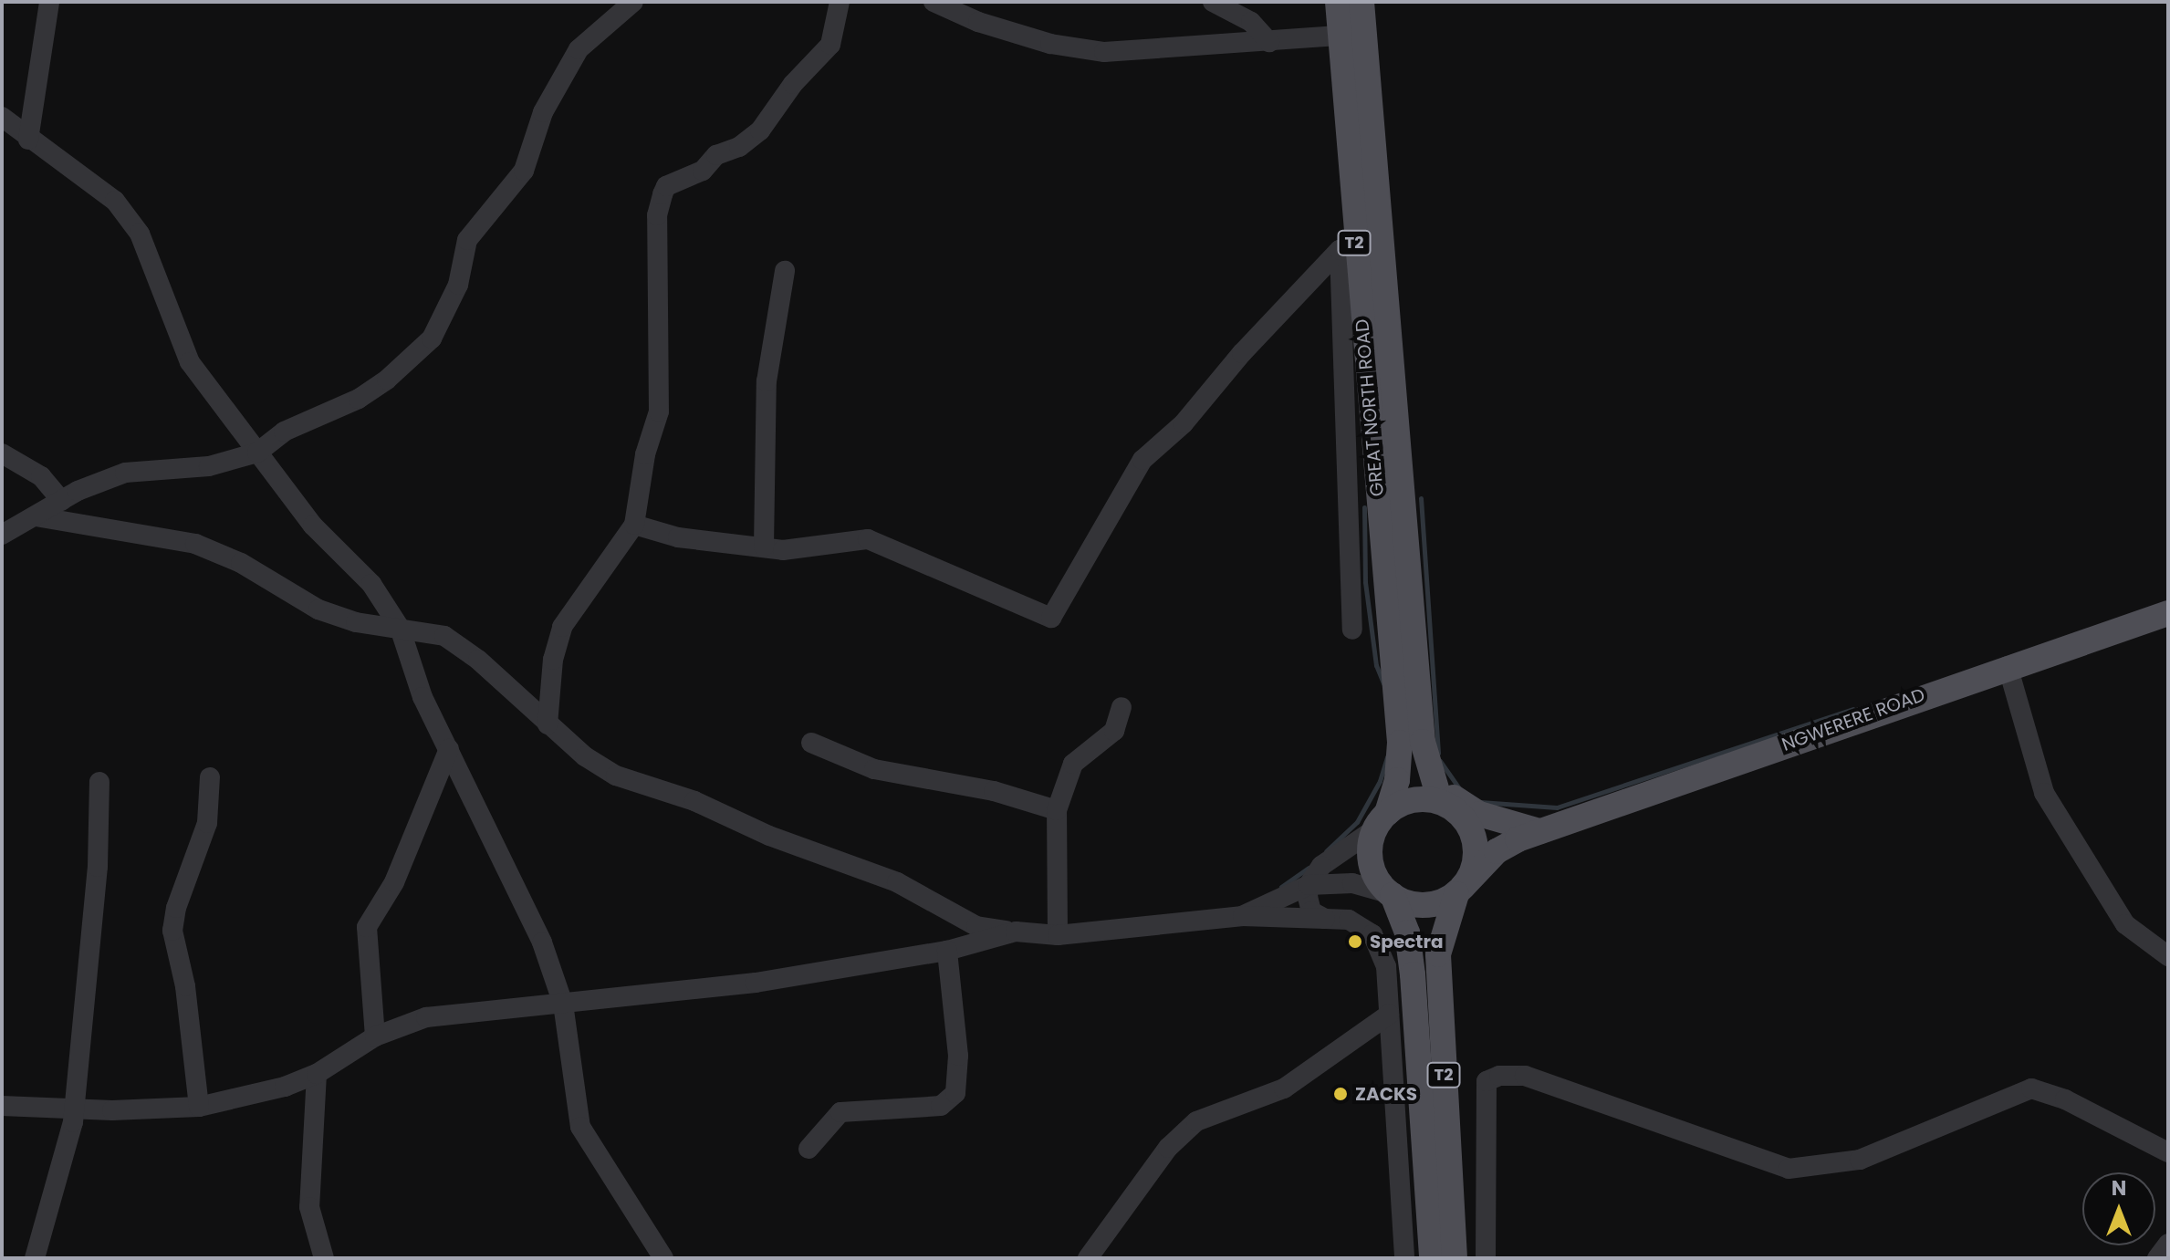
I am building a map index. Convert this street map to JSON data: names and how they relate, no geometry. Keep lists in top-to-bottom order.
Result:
{
  "streets": {
    "main road": ["T2", "GREAT NORTH ROAD", "NGWERERE ROAD"]
  },
  "crossings": [
    ["T2", "GREAT NORTH ROAD"],
    ["T2", "NGWERERE ROAD"],
    ["GREAT NORTH ROAD", "NGWERERE ROAD"]
  ],
  "places": ["Spectra", "ZACKS"],
  "north": "top"
}
